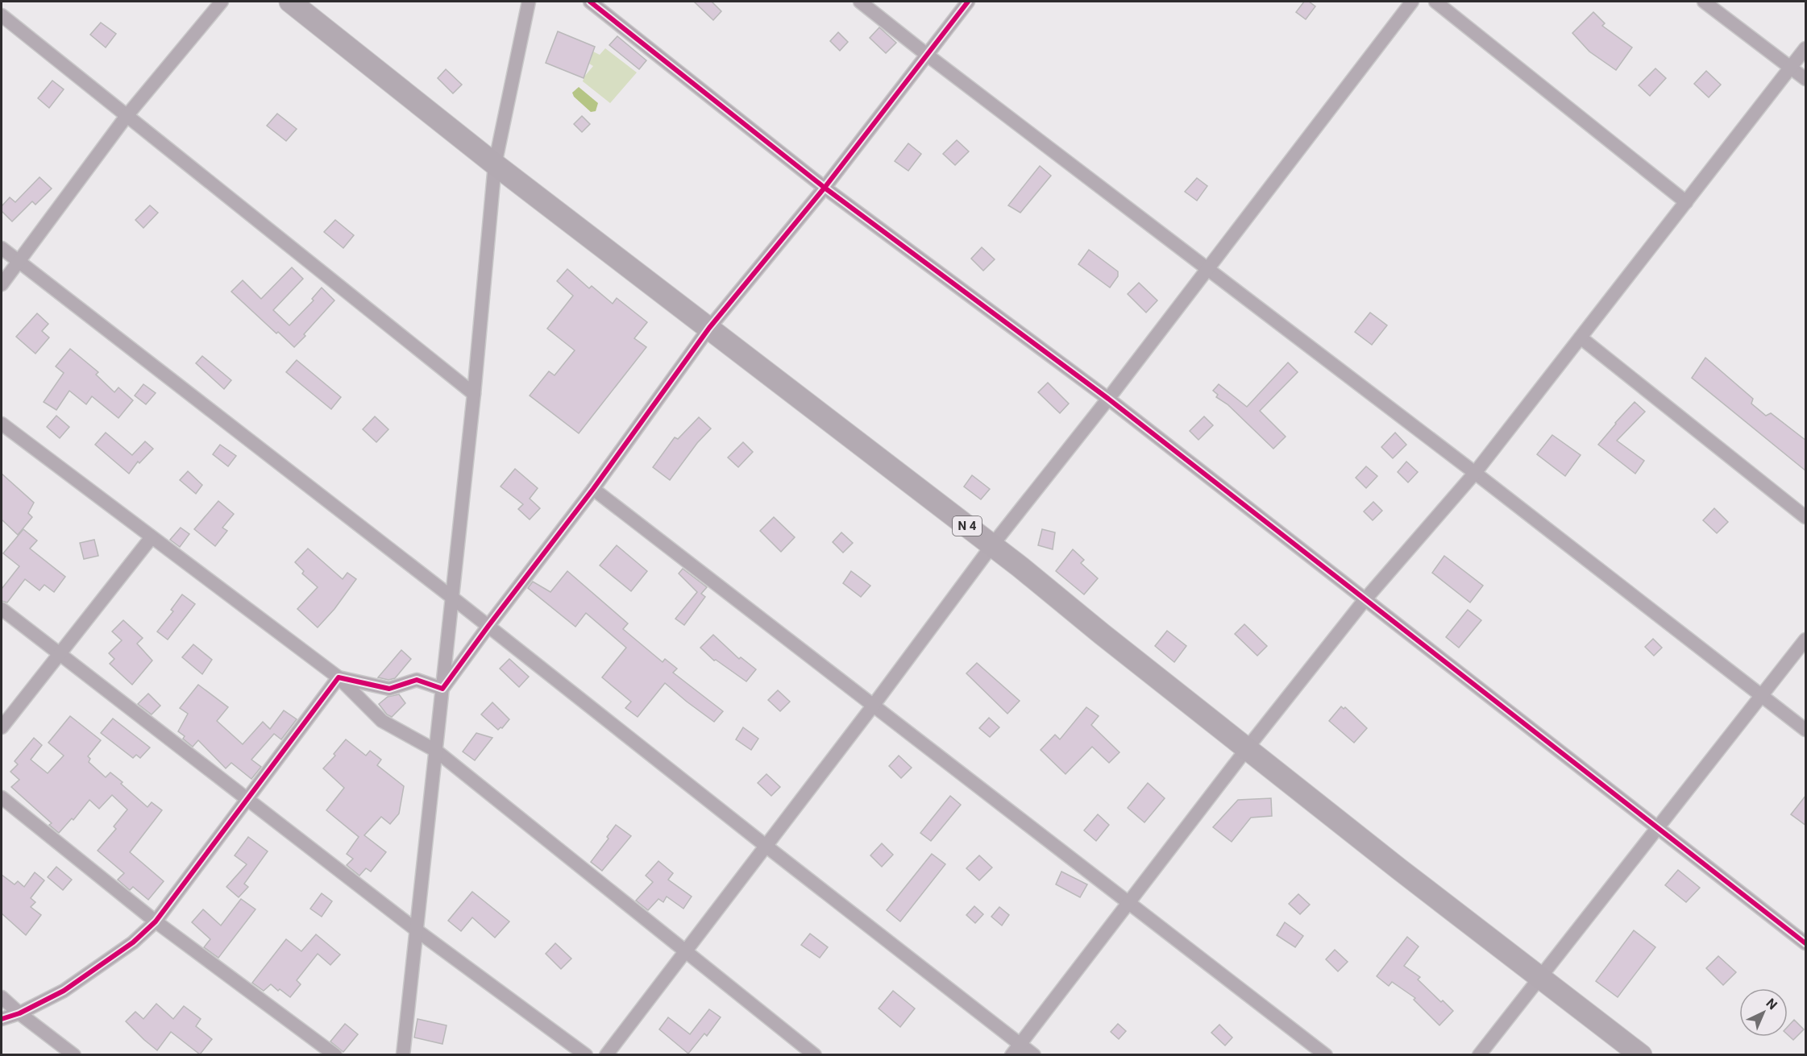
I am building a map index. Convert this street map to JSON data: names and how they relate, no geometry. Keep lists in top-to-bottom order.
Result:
{
  "streets": {
    "highway": ["N 4"]
  },
  "north": "top right"
}
